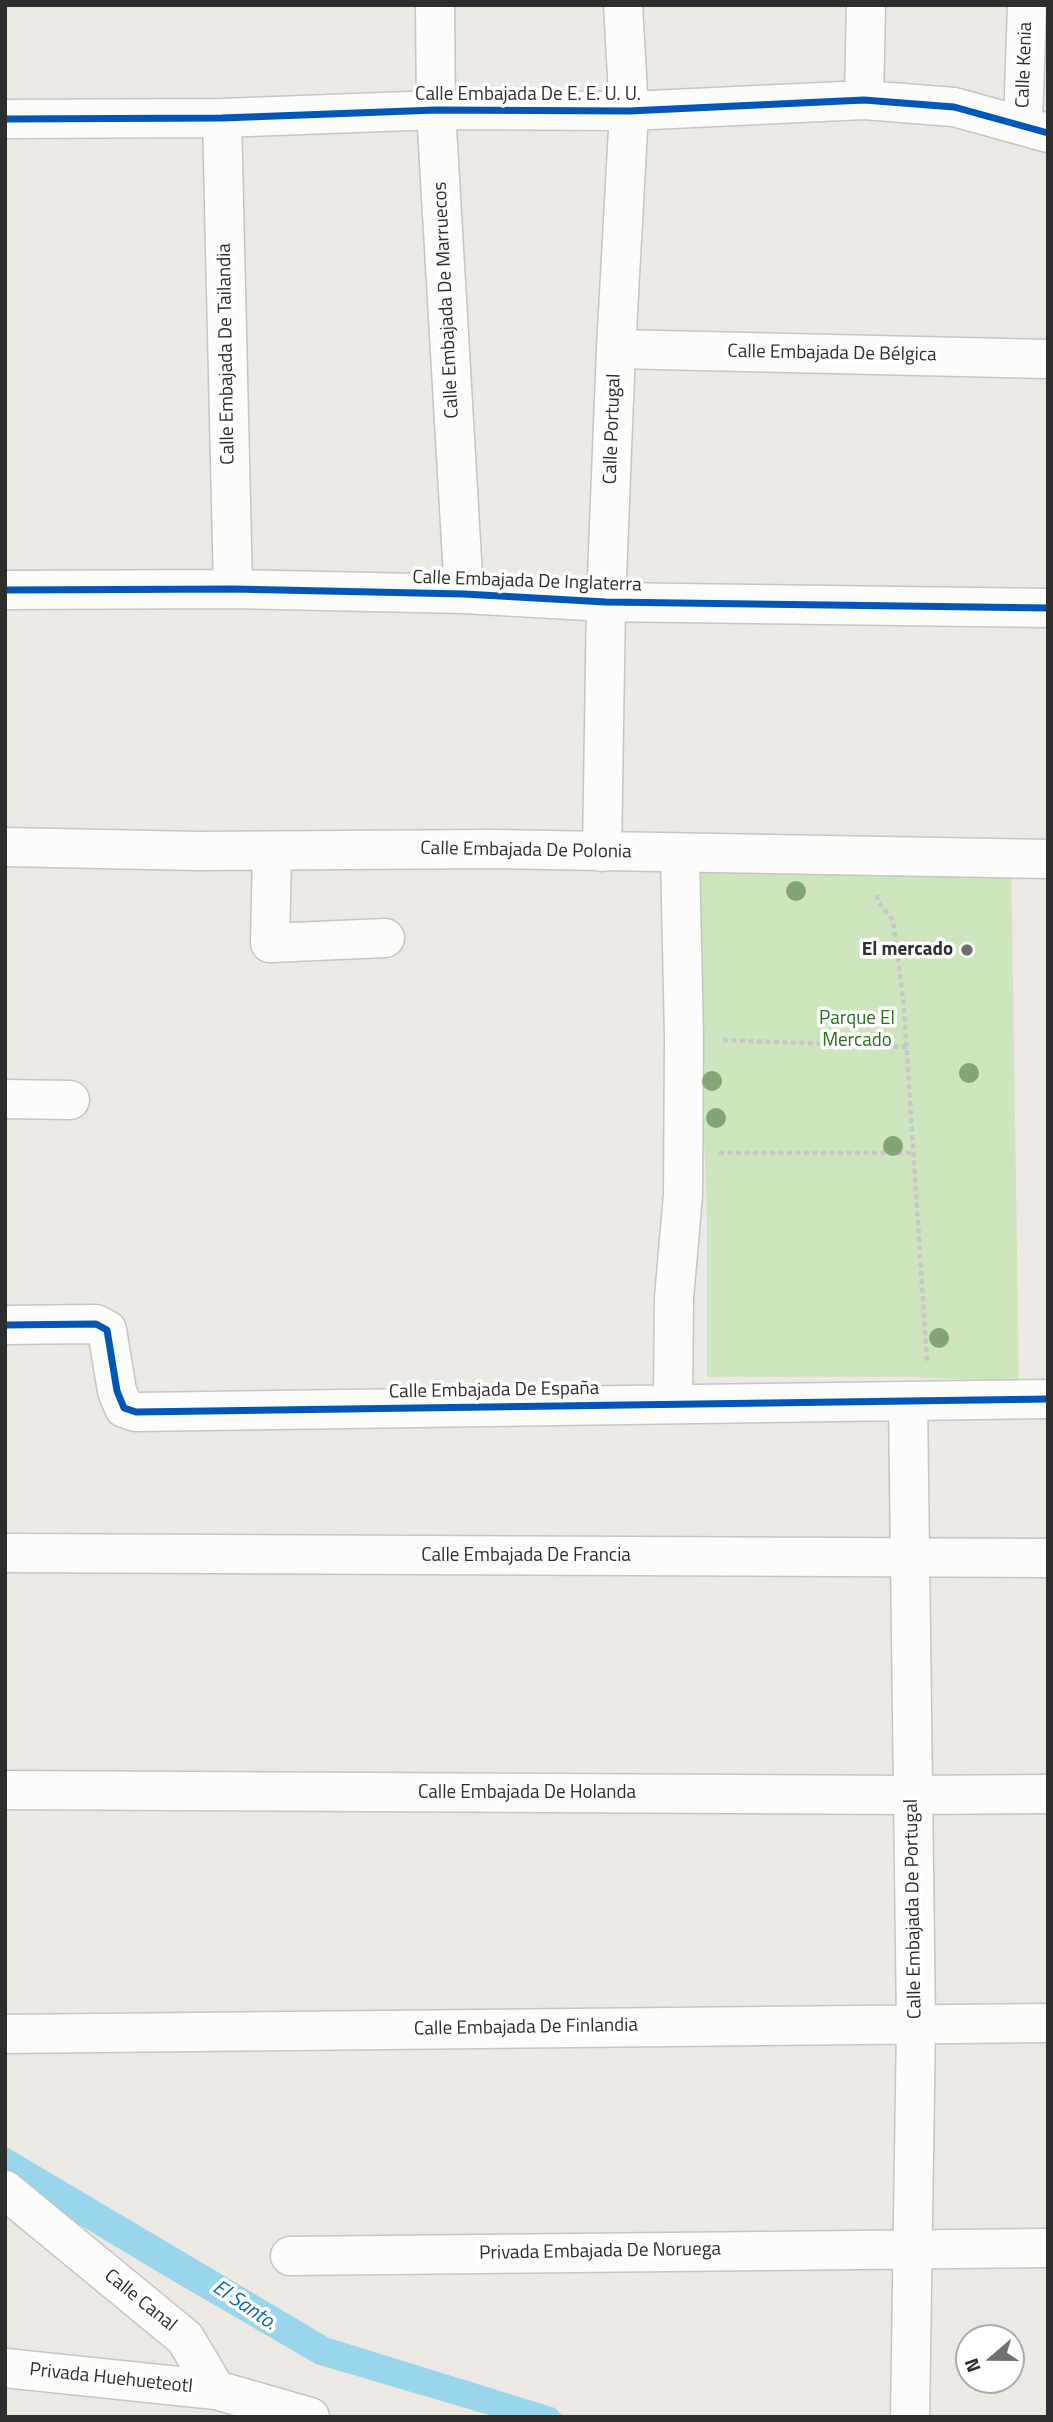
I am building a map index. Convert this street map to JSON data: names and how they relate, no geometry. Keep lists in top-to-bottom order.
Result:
{
  "streets": {
    "street": [
      "Calle Kenia",
      "Calle Embajada De E. E. U. U.",
      "Calle Embajada De Marruecos",
      "Calle Embajada De Tailandia",
      "Calle Embajada De Bélgica",
      "Calle Portugal",
      "Calle Embajada De Inglaterra",
      "Calle Embajada De Polonia",
      "Calle Embajada De España",
      "Calle Embajada De Francia",
      "Calle Embajada De Holanda",
      "Calle Embajada De Portugal",
      "Calle Embajada De Finlandia",
      "Privada Embajada De Noruega",
      "Calle Canal",
      "Privada Huehueteotl"
    ]
  },
  "crossings": [
    ["Calle Kenia", "Calle Embajada De E. E. U. U."],
    ["Calle Embajada De E. E. U. U.", "Calle Embajada De Marruecos"],
    ["Calle Embajada De E. E. U. U.", "Calle Embajada De Tailandia"],
    ["Calle Embajada De E. E. U. U.", "Calle Portugal"],
    ["Calle Embajada De Marruecos", "Calle Embajada De Inglaterra"],
    ["Calle Embajada De Tailandia", "Calle Embajada De Inglaterra"],
    ["Calle Embajada De Bélgica", "Calle Portugal"],
    ["Calle Portugal", "Calle Embajada De Inglaterra"],
    ["Calle Portugal", "Calle Embajada De Polonia"],
    ["Calle Embajada De España", "Calle Embajada De Portugal"],
    ["Calle Embajada De Francia", "Calle Embajada De Portugal"],
    ["Calle Embajada De Holanda", "Calle Embajada De Portugal"],
    ["Calle Embajada De Portugal", "Calle Embajada De Finlandia"],
    ["Calle Embajada De Portugal", "Privada Embajada De Noruega"],
    ["Calle Canal", "Privada Huehueteotl"]
  ],
  "water": ["El Santo."],
  "parks": ["Parque El Mercado"],
  "places": ["El mercado"],
  "north": "left"
}
